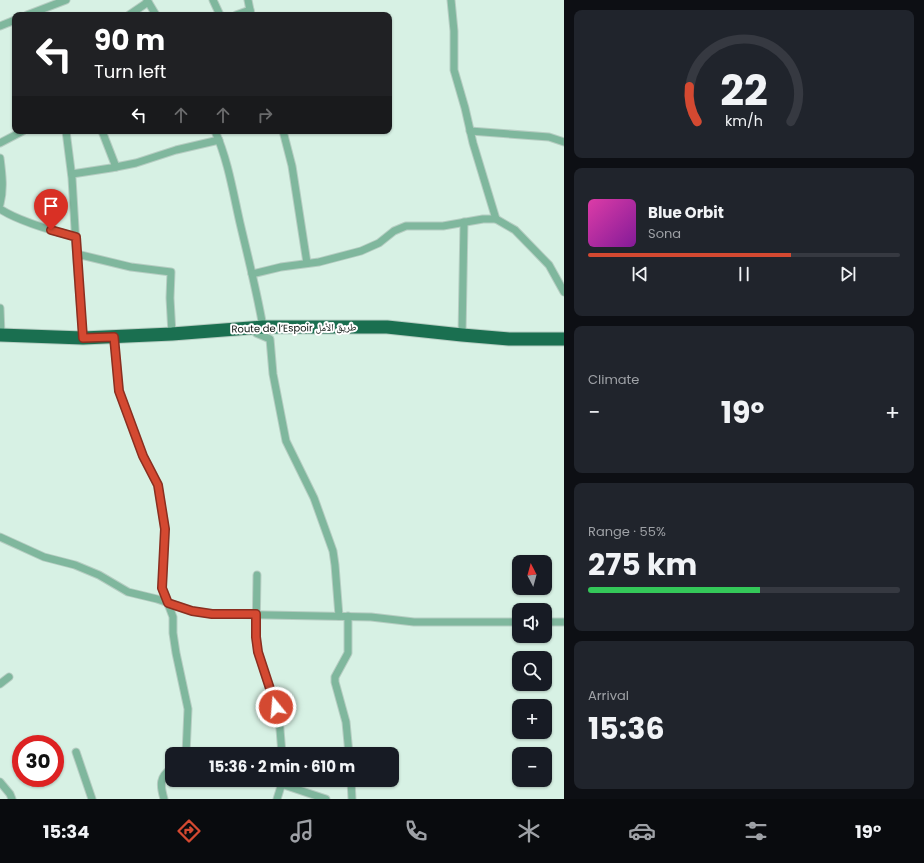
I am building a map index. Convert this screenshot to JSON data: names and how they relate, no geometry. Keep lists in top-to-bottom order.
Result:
{
  "streets": {
    "highway": ["Route de l’Espoir طريق الأمل"]
  },
  "north": "top",
  "page": {
    "turn": ["90 m", "Turn left"],
    "song": ["Blue Orbit", "Sona"],
    "tile": [
      "Climate",
      ["Range · 55%", "275 km"],
      ["Arrival", "15:36"]
    ],
    "heat": ["−", "19°", "+"],
    "map_buttons": ["+", "−"],
    "limit": "30",
    "trip": "15:36 · 2 min · 610 m",
    "tabs": ["15:34", "19°"],
    "gauge": ["22", "km/h"]
  }
}
